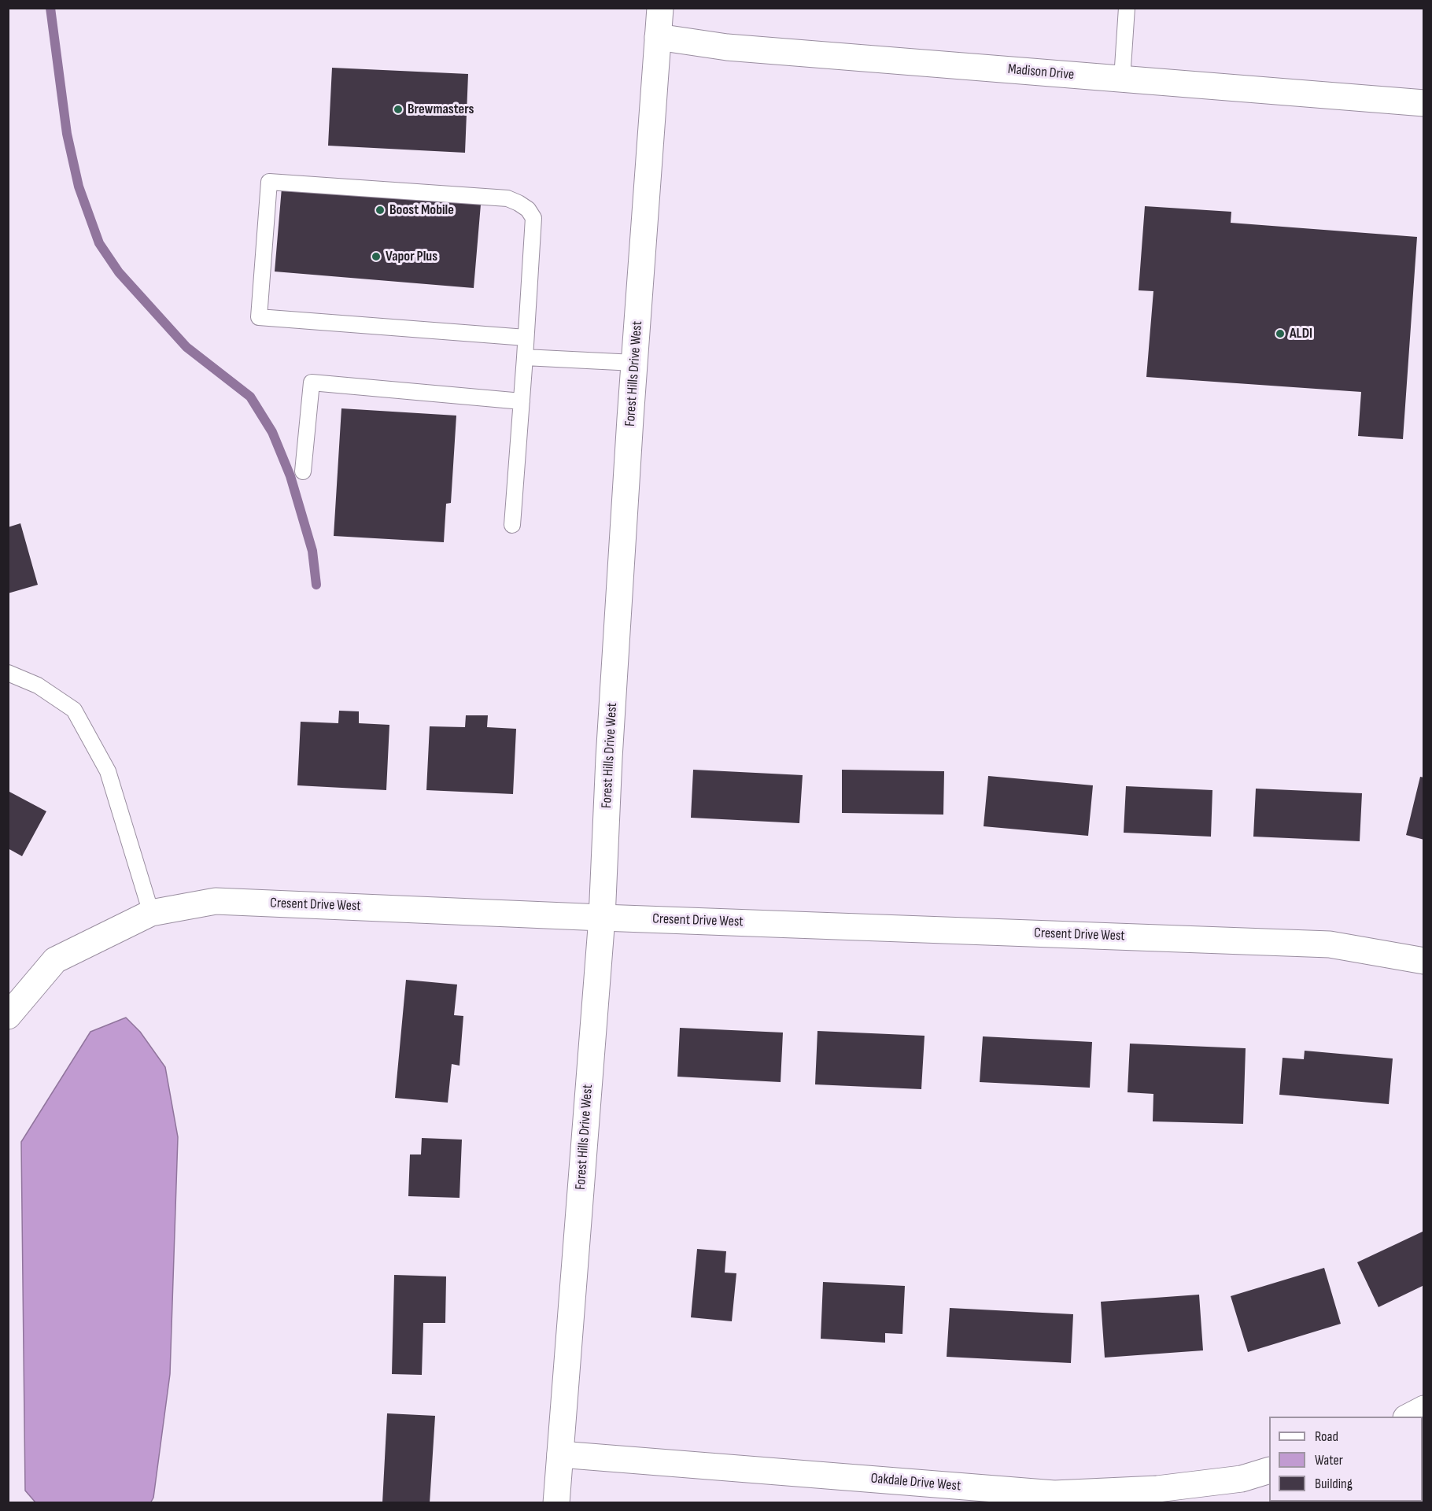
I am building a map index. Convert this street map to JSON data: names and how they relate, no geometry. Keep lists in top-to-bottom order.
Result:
{
  "streets": {
    "street": [
      "Madison Drive",
      "Forest Hills Drive West",
      "Cresent Drive West",
      "Oakdale Drive West"
    ]
  },
  "crossings": [
    ["Madison Drive", "Forest Hills Drive West"],
    ["Forest Hills Drive West", "Cresent Drive West"],
    ["Forest Hills Drive West", "Oakdale Drive West"]
  ],
  "places": [
    "Brewmasters",
    "Boost Mobile",
    "Vapor Plus",
    "ALDI"
  ],
  "legend": ["Road", "Water", "Building"]
}
